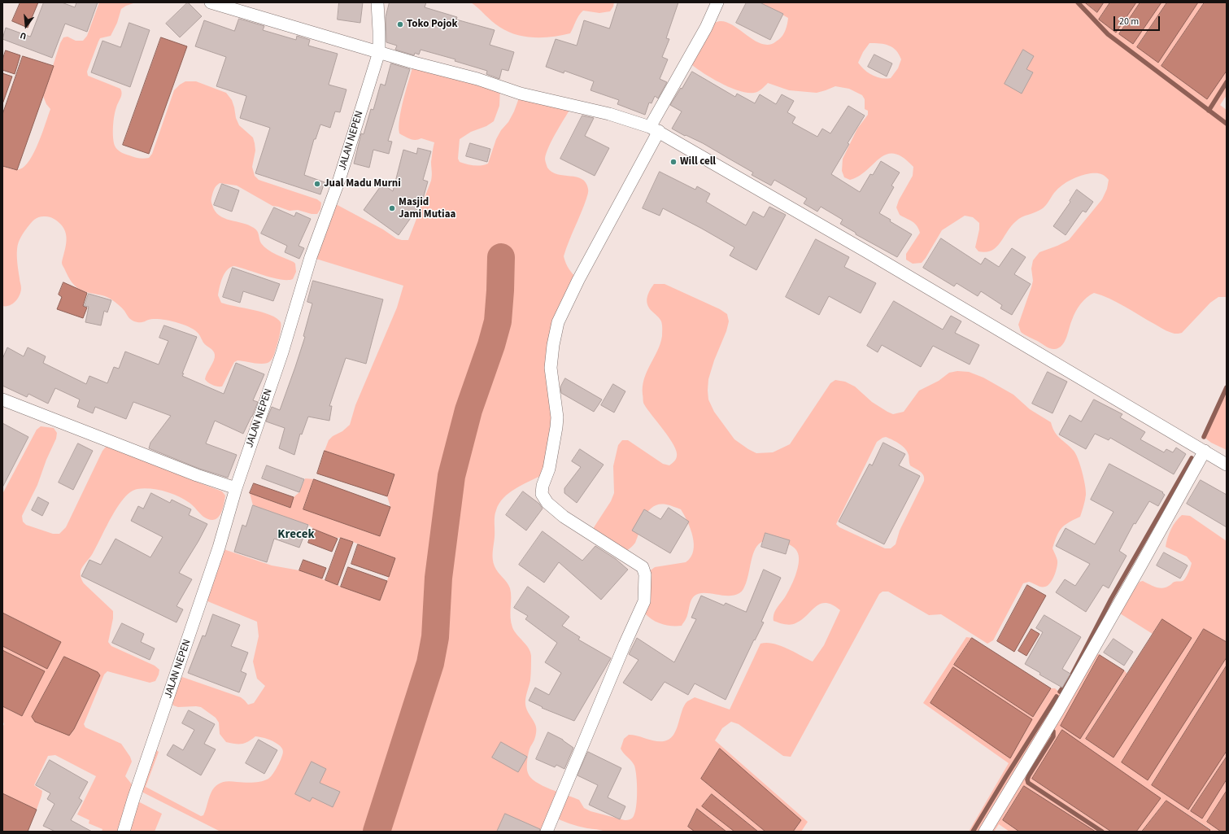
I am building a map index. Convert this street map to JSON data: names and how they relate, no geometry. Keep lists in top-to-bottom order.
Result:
{
  "streets": {
    "street": ["JALAN NEPEN"]
  },
  "districts": ["Krecek"],
  "places": [
    "Toko Pojok",
    "Will cell",
    "Jual Madu Murni",
    "Masjid Jami Mutiaa"
  ],
  "scale_bar": "20 m",
  "north": "bottom"
}
